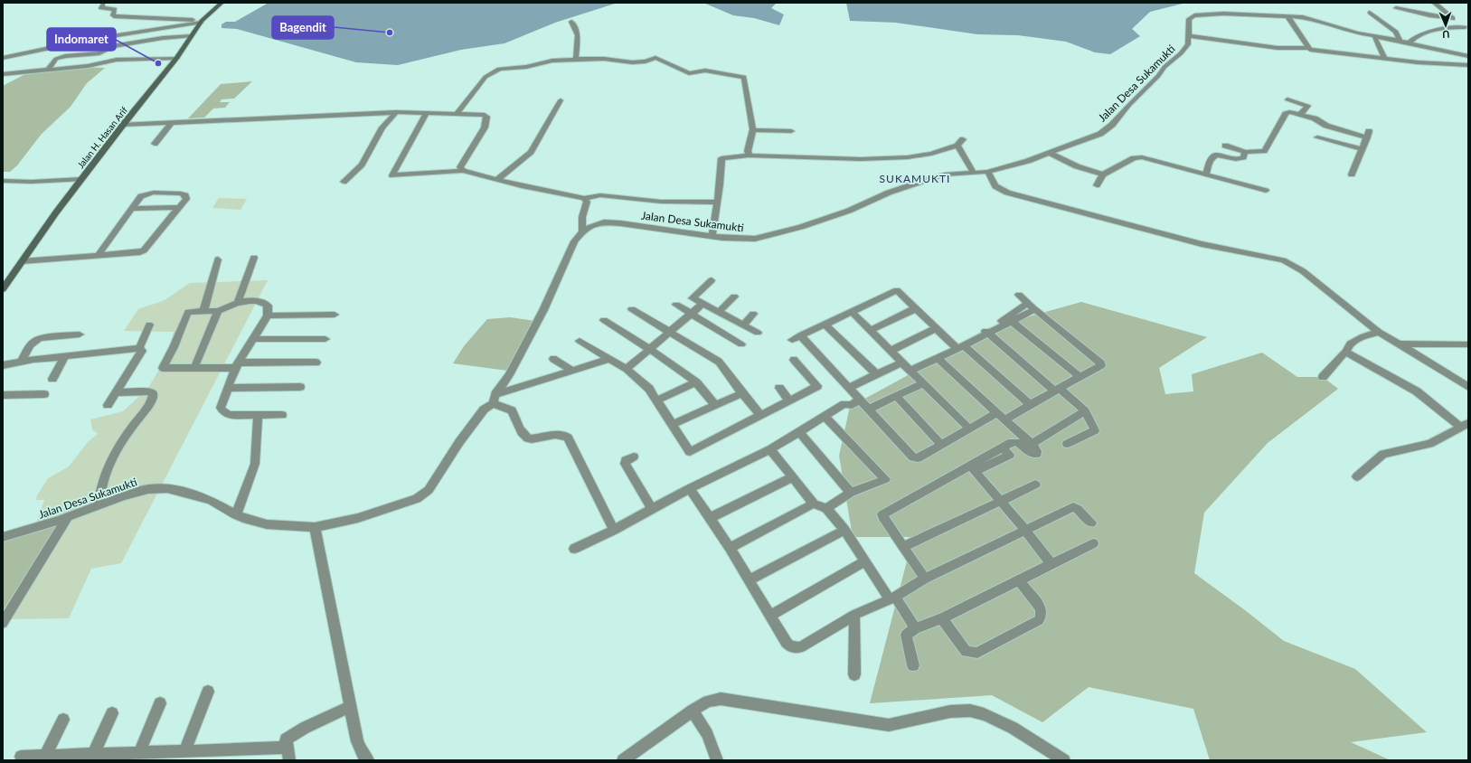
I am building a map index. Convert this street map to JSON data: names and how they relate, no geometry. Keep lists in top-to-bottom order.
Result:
{
  "streets": {
    "main road": ["Jalan H. Hasan Arif"],
    "street": ["Jalan Desa Sukamukti"]
  },
  "districts": ["SUKAMUKTI"],
  "places": ["Bagendit", "Indomaret"],
  "north": "bottom"
}
